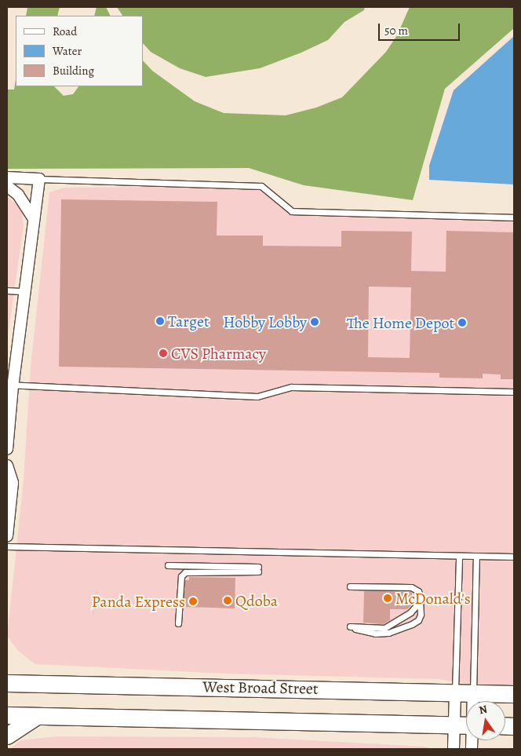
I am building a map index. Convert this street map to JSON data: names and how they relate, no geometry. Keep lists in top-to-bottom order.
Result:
{
  "streets": {
    "main road": ["West Broad Street"]
  },
  "places": [
    "Target",
    "Hobby Lobby",
    "The Home Depot",
    "CVS Pharmacy",
    "McDonald's",
    "Qdoba",
    "Panda Express"
  ],
  "legend": ["Road", "Water", "Building"],
  "scale_bar": "50 m",
  "north": "top"
}
